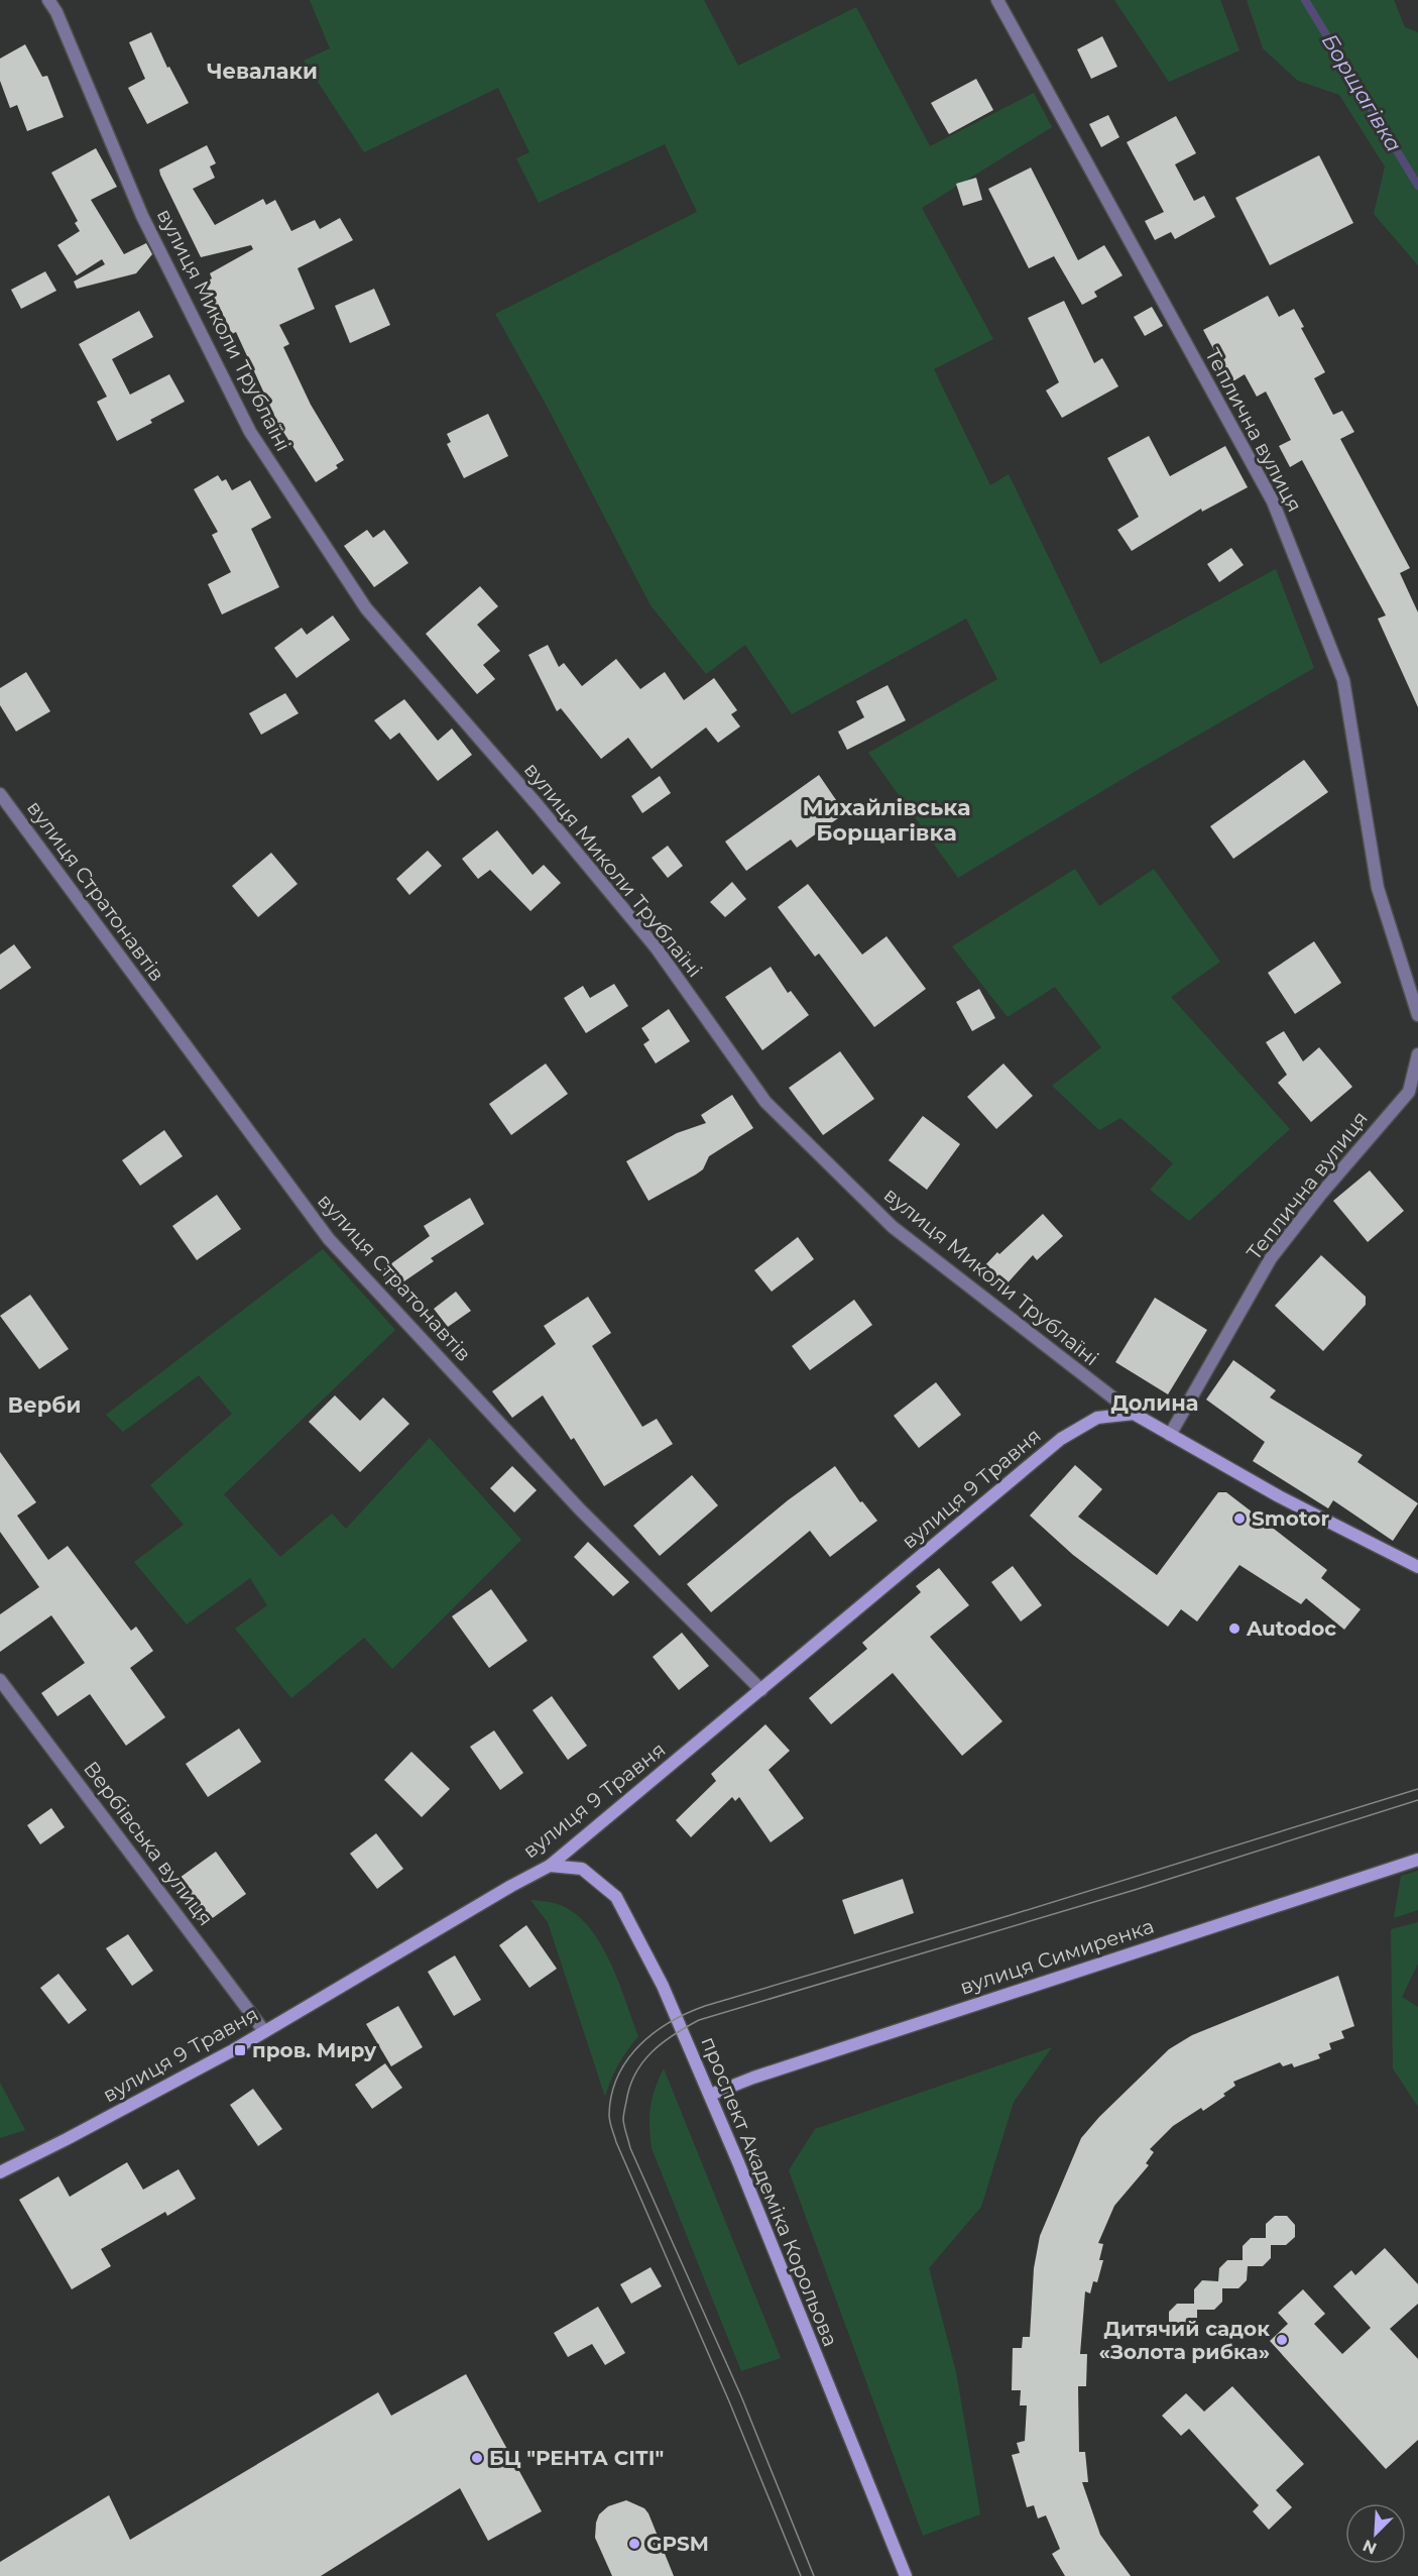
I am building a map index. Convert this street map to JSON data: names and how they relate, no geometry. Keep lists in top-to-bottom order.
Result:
{
  "streets": {
    "main road": [
      "вулиця Миколи Трублаїні",
      "вулиця 9 Травня",
      "вулиця Симиренка",
      "проспект Академіка Корольова"
    ],
    "street": ["Теплична вулиця", "вулиця Стратонавтів", "Вербівська вулиця"]
  },
  "crossings": [
    ["вулиця Миколи Трублаїні", "Теплична вулиця"],
    ["вулиця Миколи Трублаїні", "вулиця 9 Травня"],
    ["вулиця Стратонавтів", "вулиця 9 Травня"],
    ["вулиця 9 Травня", "Вербівська вулиця"],
    ["вулиця 9 Травня", "проспект Академіка Корольова"],
    ["вулиця Симиренка", "проспект Академіка Корольова"]
  ],
  "districts": [
    "Чевалаки",
    "Михайлівська Борщагівка",
    "Долина",
    "Верби"
  ],
  "water": ["Борщагівка"],
  "places": {
    "other": [
      "Smotor",
      "Autodoc",
      "Дитячий садок «Золота рибка»",
      "БЦ \"РЕНТА СІТІ\"",
      "GPSM"
    ],
    "transit": ["пров. Миру"]
  },
  "north": "bottom left"
}
